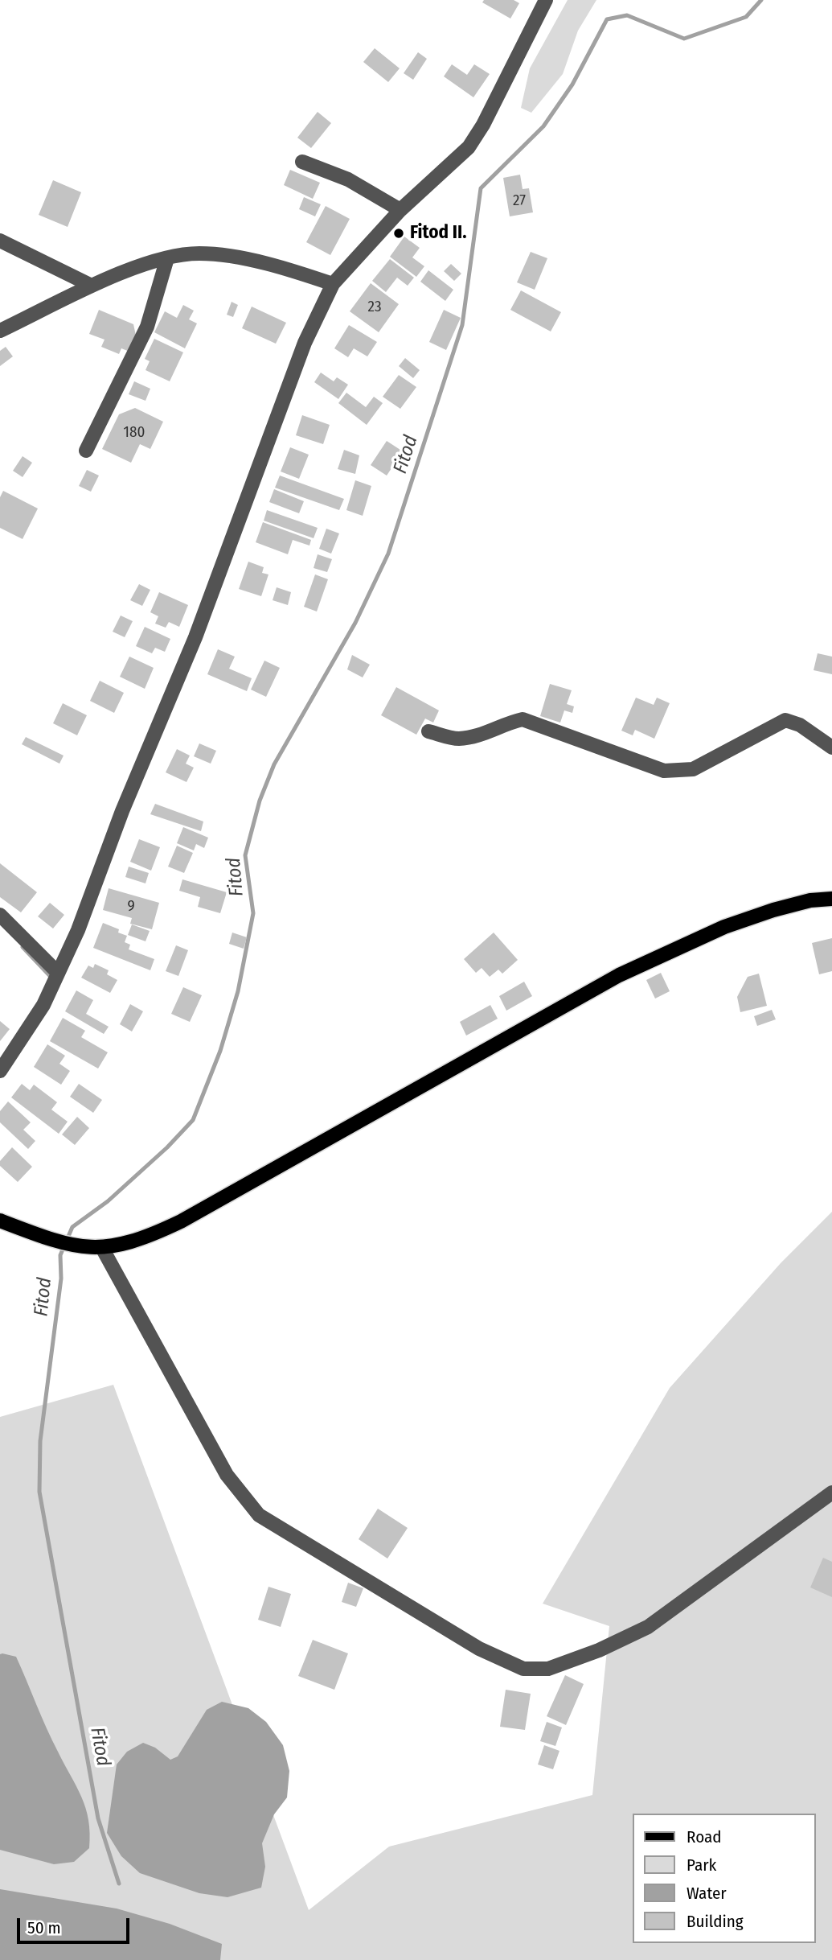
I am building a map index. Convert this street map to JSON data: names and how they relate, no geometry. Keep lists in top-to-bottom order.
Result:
{
  "water": ["Fitod"],
  "places": ["Fitod II."],
  "house_numbers": [
    "27",
    "23",
    "180",
    "9"
  ],
  "legend": [
    "Road",
    "Park",
    "Water",
    "Building"
  ],
  "scale_bar": "50 m"
}
